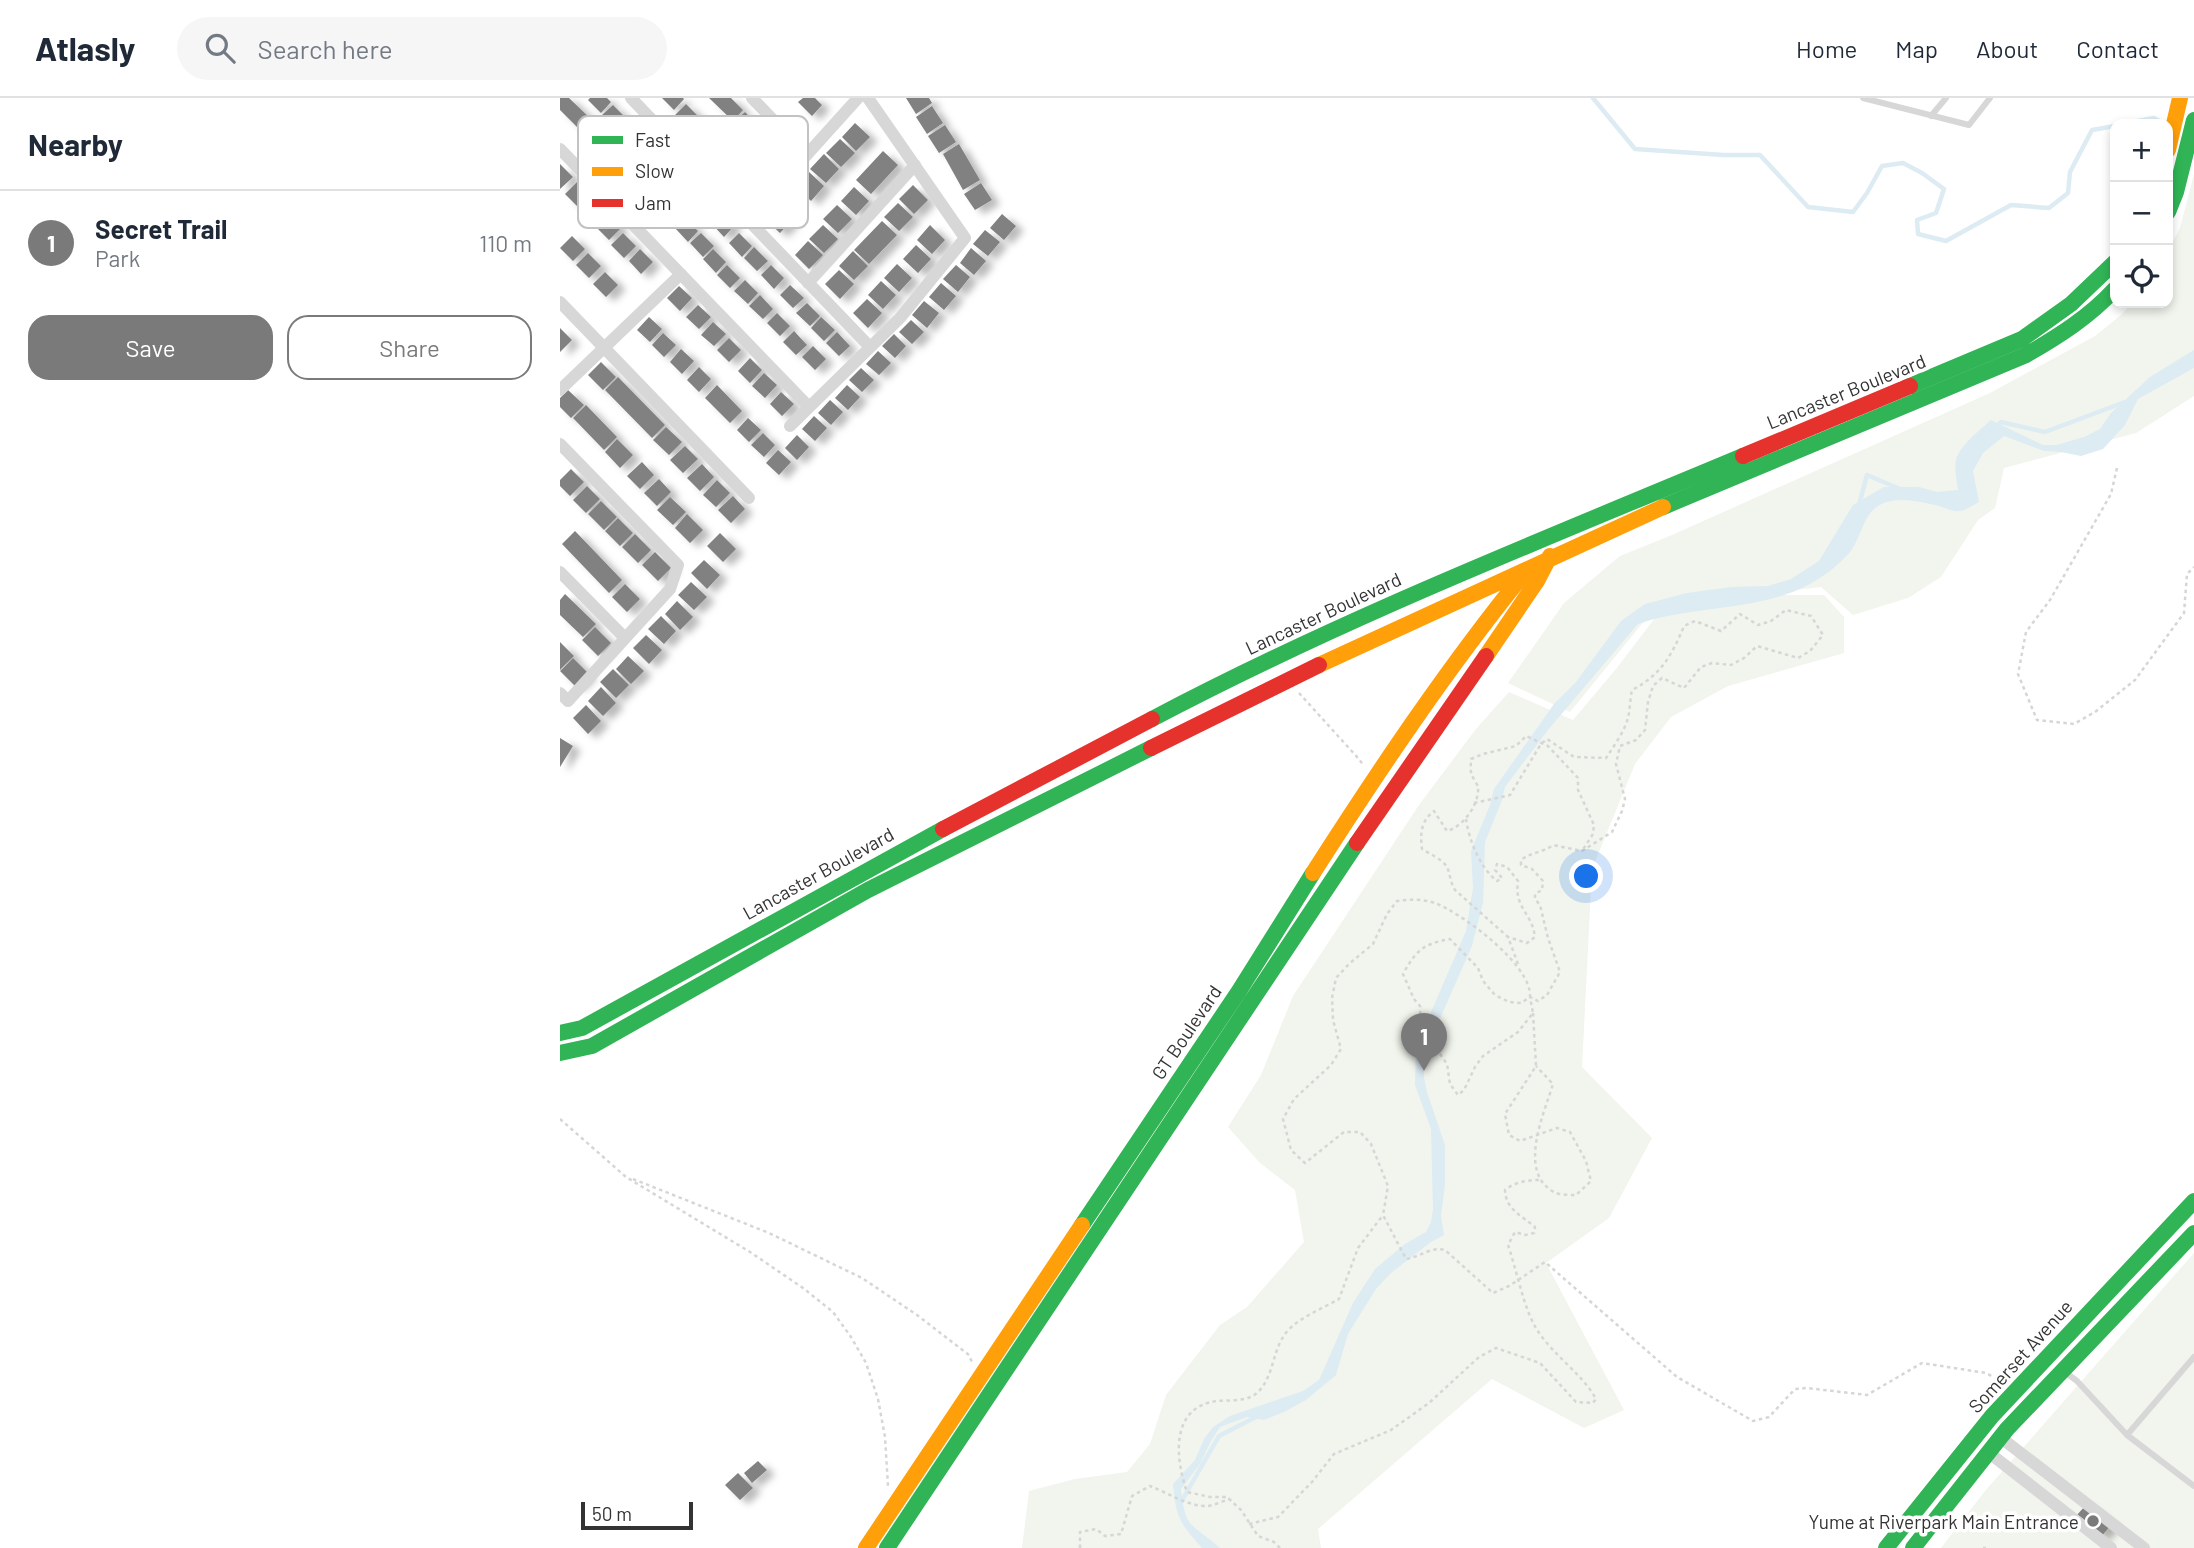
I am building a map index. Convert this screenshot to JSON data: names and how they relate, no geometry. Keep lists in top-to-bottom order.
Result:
{
  "streets": {
    "main road": ["Lancaster Boulevard", "GT Boulevard", "Somerset Avenue"]
  },
  "crossings": [
    ["Lancaster Boulevard", "GT Boulevard"]
  ],
  "places": ["Yume at Riverpark Main Entrance"],
  "legend": ["Fast", "Slow", "Jam"],
  "scale_bar": "50 m",
  "page": {
    "header": "Atlasly",
    "search": "Search here",
    "nav": [
      "Home",
      "Map",
      "About",
      "Contact"
    ],
    "heading": "Nearby",
    "map_buttons": ["+", "−"],
    "list": [
      {
        "mark": "1",
        "name": "Secret Trail",
        "note": "Park",
        "value": "110 m"
      }
    ],
    "buttons": ["Save", "Share"],
    "pins": "1",
    "scale": "50 m"
  }
}
